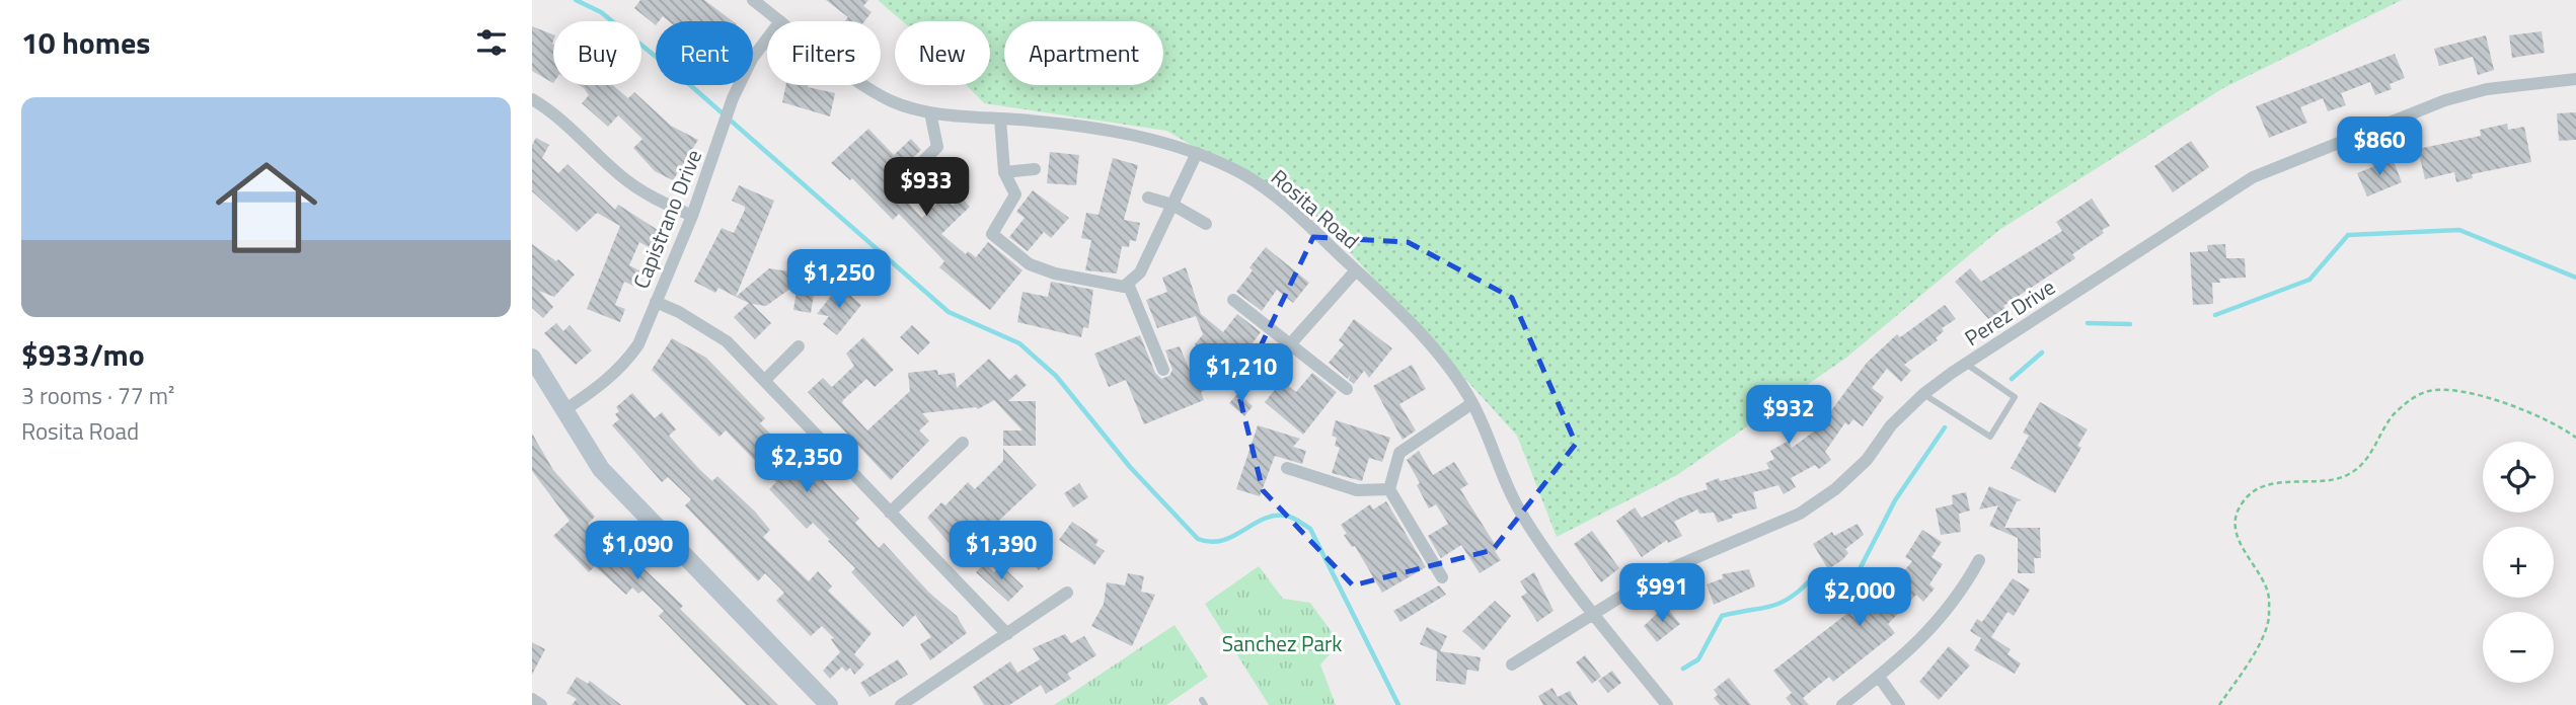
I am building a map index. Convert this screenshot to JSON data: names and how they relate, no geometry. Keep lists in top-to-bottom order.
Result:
{
  "streets": {
    "street": ["Rosita Road", "Capistrano Drive", "Perez Drive"]
  },
  "crossings": [
    ["Rosita Road", "Perez Drive"]
  ],
  "parks": ["Sanchez Park"],
  "page": {
    "heading": "10 homes",
    "chip": [
      "Buy",
      "Rent",
      "Filters",
      "New",
      "Apartment"
    ],
    "list": [
      {
        "name": "$933/mo",
        "note": "3 rooms · 77 m² · Rosita Road"
      }
    ],
    "price": [
      "$860",
      "$933",
      "$1,250",
      "$1,210",
      "$932",
      "$2,350",
      "$1,090",
      "$1,390",
      "$991",
      "$2,000"
    ],
    "map_buttons": ["+", "−"]
  }
}
